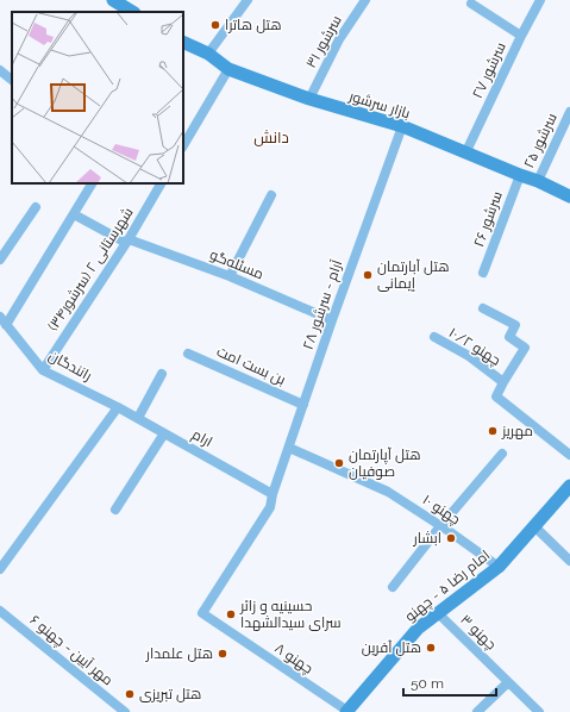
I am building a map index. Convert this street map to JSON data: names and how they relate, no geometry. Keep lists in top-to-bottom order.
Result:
{
  "streets": {
    "street": [
      "سرشور ۳۱",
      "سرشور ۲۷",
      "بازار سرشور",
      "سرشور ۲۵",
      "سرشور ۲۶",
      "مسئله‌گو",
      "شهرستانی ۲ (سرشور۳۴)",
      "آرام - سرشور ۲۸",
      "چهنو ۱۰/۲",
      "رانندگان",
      "بن بست امت",
      "ارام",
      "چهنو ۱۰",
      "امام رضا ۵ - چهنو",
      "چهنو ۳",
      "مهر آیین - چهنو ۶",
      "چهنو ۸"
    ]
  },
  "crossings": [
    ["سرشور ۳۱", "بازار سرشور"],
    ["سرشور ۲۷", "بازار سرشور"],
    ["بازار سرشور", "سرشور ۲۵"],
    ["بازار سرشور", "سرشور ۲۶"],
    ["بازار سرشور", "آرام - سرشور ۲۸"],
    ["مسئله‌گو", "شهرستانی ۲ (سرشور۳۴)"],
    ["مسئله‌گو", "آرام - سرشور ۲۸"],
    ["شهرستانی ۲ (سرشور۳۴)", "رانندگان"],
    ["آرام - سرشور ۲۸", "بن بست امت"],
    ["آرام - سرشور ۲۸", "ارام"],
    ["آرام - سرشور ۲۸", "چهنو ۱۰"],
    ["آرام - سرشور ۲۸", "چهنو ۸"],
    ["رانندگان", "ارام"],
    ["چهنو ۱۰", "امام رضا ۵ - چهنو"],
    ["امام رضا ۵ - چهنو", "چهنو ۳"],
    ["امام رضا ۵ - چهنو", "چهنو ۸"]
  ],
  "districts": ["دانش"],
  "places": [
    "هتل هاترا",
    "هتل آبارتمان إیمانی",
    "مهریز",
    "هتل آپارتمان صوفیان",
    "ابشار",
    "حسینیه و زائر سرای سیدالشهدا",
    "هتل آفرین",
    "هتل علمدار",
    "هتل تبریزی"
  ],
  "scale_bar": "50 m"
}
